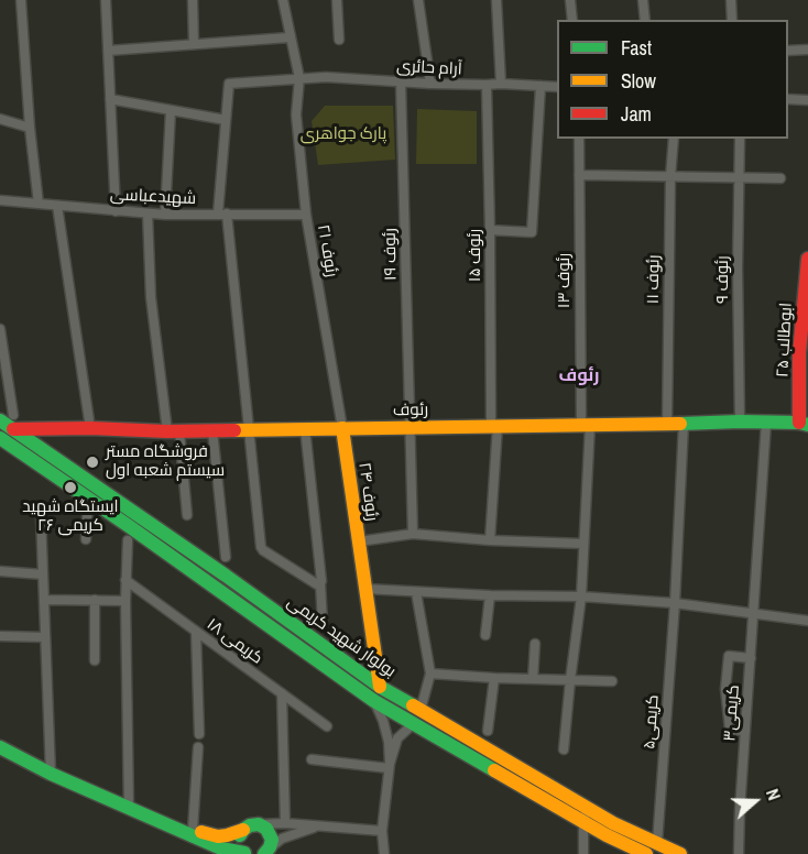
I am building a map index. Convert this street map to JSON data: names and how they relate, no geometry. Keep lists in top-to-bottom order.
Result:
{
  "streets": {
    "street": [
      "آرام حائری",
      "شهیدعباسی",
      "رئوف ۲۱",
      "رئوف ۱۹",
      "رئوف ۱۵",
      "رئوف ۱۱",
      "رئوف ۹",
      "رئوف ۱۳",
      "ابوطالب ۲۵",
      "رئوف",
      "رئوف ۲۴",
      "بولوار شهید کریمی",
      "کریمی ۱۸",
      "کریمی۳",
      "کریمی۵"
    ]
  },
  "crossings": [
    ["آرام حائری", "رئوف ۲۱"],
    ["آرام حائری", "رئوف ۱۹"],
    ["آرام حائری", "رئوف ۱۵"],
    ["شهیدعباسی", "رئوف ۲۱"],
    ["رئوف ۲۱", "رئوف"],
    ["رئوف ۲۱", "رئوف ۲۴"],
    ["رئوف ۱۹", "رئوف"],
    ["رئوف ۱۵", "رئوف"],
    ["رئوف ۱۱", "رئوف"],
    ["رئوف ۹", "رئوف"],
    ["رئوف ۱۳", "رئوف"],
    ["ابوطالب ۲۵", "رئوف"],
    ["رئوف", "رئوف ۲۴"],
    ["رئوف", "بولوار شهید کریمی"],
    ["رئوف", "کریمی۳"],
    ["رئوف", "کریمی۵"],
    ["رئوف ۲۴", "بولوار شهید کریمی"],
    ["بولوار شهید کریمی", "کریمی۵"]
  ],
  "districts": ["رئوف"],
  "parks": ["پارک جواهری"],
  "places": ["فروشگاه مستر سیستم شعبه اول", "ایستگاه شهید کریمی ۲۶"],
  "legend": ["Fast", "Slow", "Jam"],
  "north": "right"
}
